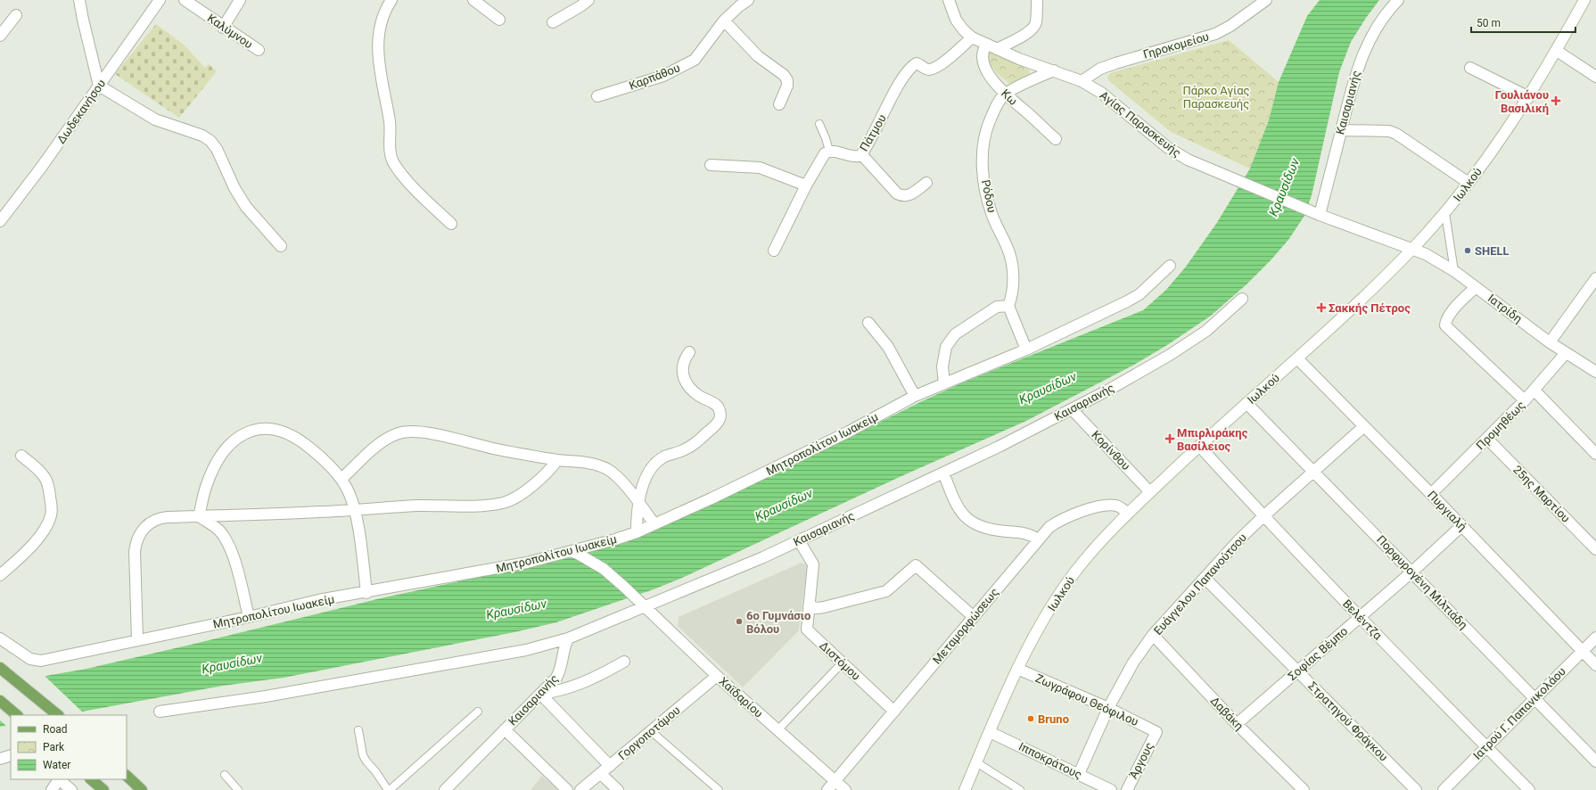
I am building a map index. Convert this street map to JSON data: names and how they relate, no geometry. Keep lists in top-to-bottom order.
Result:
{
  "streets": {
    "street": [
      "Καλύμνου",
      "Γηροκομείου",
      "Καρπάθου",
      "Κω",
      "Καισαριανής",
      "Δωδεκανήσου",
      "Αγίας Παρασκευής",
      "Πάτμου",
      "Ιωλκού",
      "Ρόδου",
      "Ιατρίδη",
      "Προμηθέως",
      "Μητροπολίτου Ιωακείμ",
      "Κορίνθου",
      "25ης Μαρτίου",
      "Πυργιαλή",
      "Πορφυρογένη Μιλτιάδη",
      "Ευάγγελου Παπανούτσου",
      "Βελέντζα",
      "Μεταμορφώσεως",
      "Σοφίας Βέμπο",
      "Διστόμου",
      "Χαϊδαρίου",
      "Ζωγράφου Θεόφιλου",
      "Δαβάκη",
      "Ιατρού Γ. Παπανικολάου",
      "Στρατηγού Φράγκου",
      "Γοργοποτάμου",
      "Ιπποκράτους",
      "Άργους"
    ]
  },
  "crossings": [
    ["Γηροκομείου", "Αγίας Παρασκευής"],
    ["Κω", "Αγίας Παρασκευής"],
    ["Κω", "Ρόδου"],
    ["Καισαριανής", "Αγίας Παρασκευής"],
    ["Καισαριανής", "Κορίνθου"],
    ["Καισαριανής", "Διστόμου"],
    ["Καισαριανής", "Χαϊδαρίου"],
    ["Αγίας Παρασκευής", "Πάτμου"],
    ["Αγίας Παρασκευής", "Ιωλκού"],
    ["Αγίας Παρασκευής", "Ιατρίδη"],
    ["Ιωλκού", "Ιατρίδη"],
    ["Ιωλκού", "Κορίνθου"],
    ["Ιωλκού", "Πυργιαλή"],
    ["Ιωλκού", "Πορφυρογένη Μιλτιάδη"],
    ["Ιωλκού", "Βελέντζα"],
    ["Ιωλκού", "Μεταμορφώσεως"],
    ["Ιωλκού", "Ζωγράφου Θεόφιλου"],
    ["Ιωλκού", "Ιπποκράτους"],
    ["Ιατρίδη", "Προμηθέως"],
    ["Προμηθέως", "25ης Μαρτίου"],
    ["Προμηθέως", "Πυργιαλή"],
    ["Μητροπολίτου Ιωακείμ", "Χαϊδαρίου"],
    ["Πυργιαλή", "Ευάγγελου Παπανούτσου"],
    ["Πυργιαλή", "Σοφίας Βέμπο"],
    ["Πυργιαλή", "Ιατρού Γ. Παπανικολάου"],
    ["Πορφυρογένη Μιλτιάδη", "Ευάγγελου Παπανούτσου"],
    ["Πορφυρογένη Μιλτιάδη", "Σοφίας Βέμπο"],
    ["Πορφυρογένη Μιλτιάδη", "Ιατρού Γ. Παπανικολάου"],
    ["Ευάγγελου Παπανούτσου", "Βελέντζα"],
    ["Ευάγγελου Παπανούτσου", "Ζωγράφου Θεόφιλου"],
    ["Ευάγγελου Παπανούτσου", "Δαβάκη"],
    ["Ευάγγελου Παπανούτσου", "Στρατηγού Φράγκου"],
    ["Ευάγγελου Παπανούτσου", "Ιπποκράτους"],
    ["Βελέντζα", "Σοφίας Βέμπο"],
    ["Βελέντζα", "Ιατρού Γ. Παπανικολάου"],
    ["Μεταμορφώσεως", "Διστόμου"],
    ["Μεταμορφώσεως", "Χαϊδαρίου"],
    ["Σοφίας Βέμπο", "Δαβάκη"],
    ["Σοφίας Βέμπο", "Στρατηγού Φράγκου"],
    ["Χαϊδαρίου", "Γοργοποτάμου"],
    ["Ζωγράφου Θεόφιλου", "Άργους"]
  ],
  "water": ["Κραυσίδων"],
  "parks": ["Πάρκο Αγίας Παρασκευής"],
  "places": {
    "health": ["Γουλιάνου Βασιλική", "Σακκής Πέτρος", "Μπιρλιράκης Βασίλειος"],
    "other": ["SHELL", "6ο Γυμνάσιο Βόλου", "Bruno"]
  },
  "legend": ["Road", "Park", "Water"],
  "scale_bar": "50 m"
}
